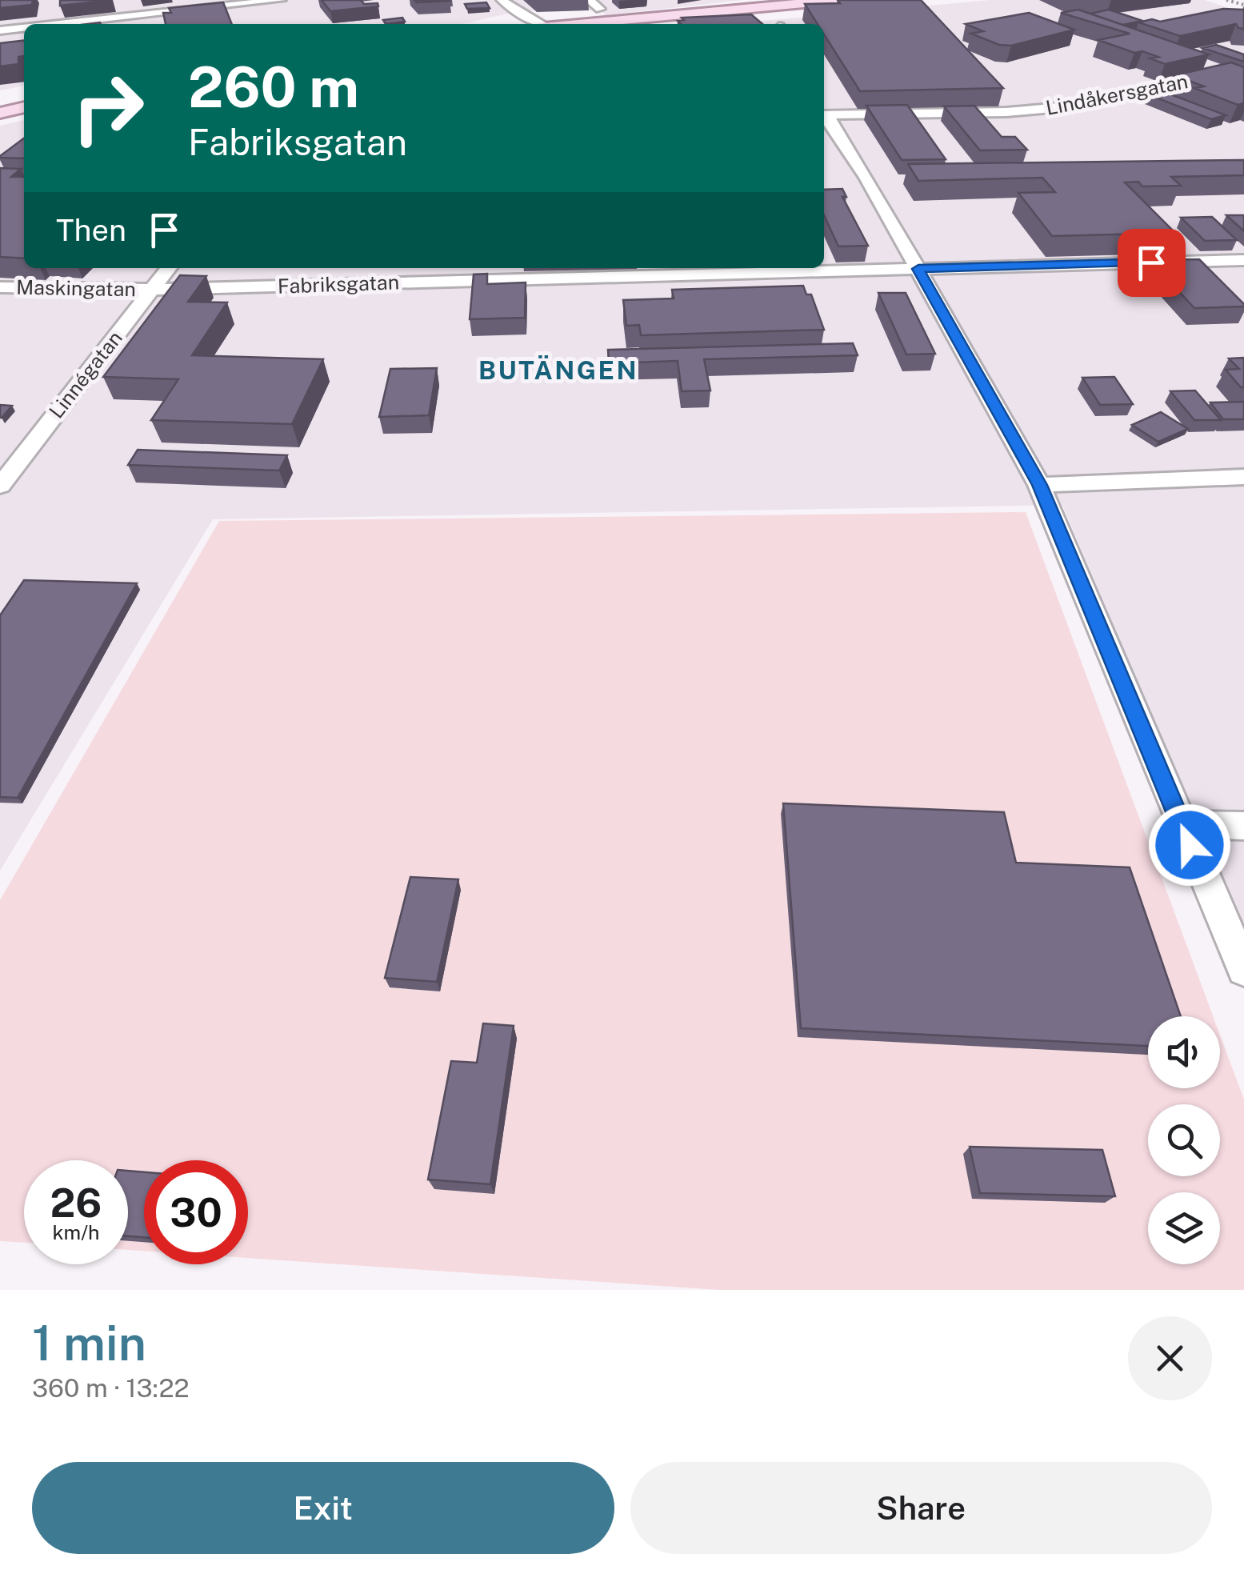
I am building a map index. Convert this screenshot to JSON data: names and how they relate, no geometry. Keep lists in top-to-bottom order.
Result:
{
  "streets": {
    "street": [
      "Lindåkersgatan",
      "Fabriksgatan",
      "Maskingatan",
      "Linnégatan"
    ]
  },
  "crossings": [
    ["Fabriksgatan", "Maskingatan"],
    ["Fabriksgatan", "Linnégatan"],
    ["Maskingatan", "Linnégatan"]
  ],
  "districts": ["BUTÄNGEN"],
  "page": {
    "turn": ["260 m", "Fabriksgatan"],
    "then": "Then",
    "speed": "26 km/h",
    "limit": "30",
    "heading": ["1 min", "360 m · 13:22"],
    "buttons": ["Exit", "Share"]
  }
}
